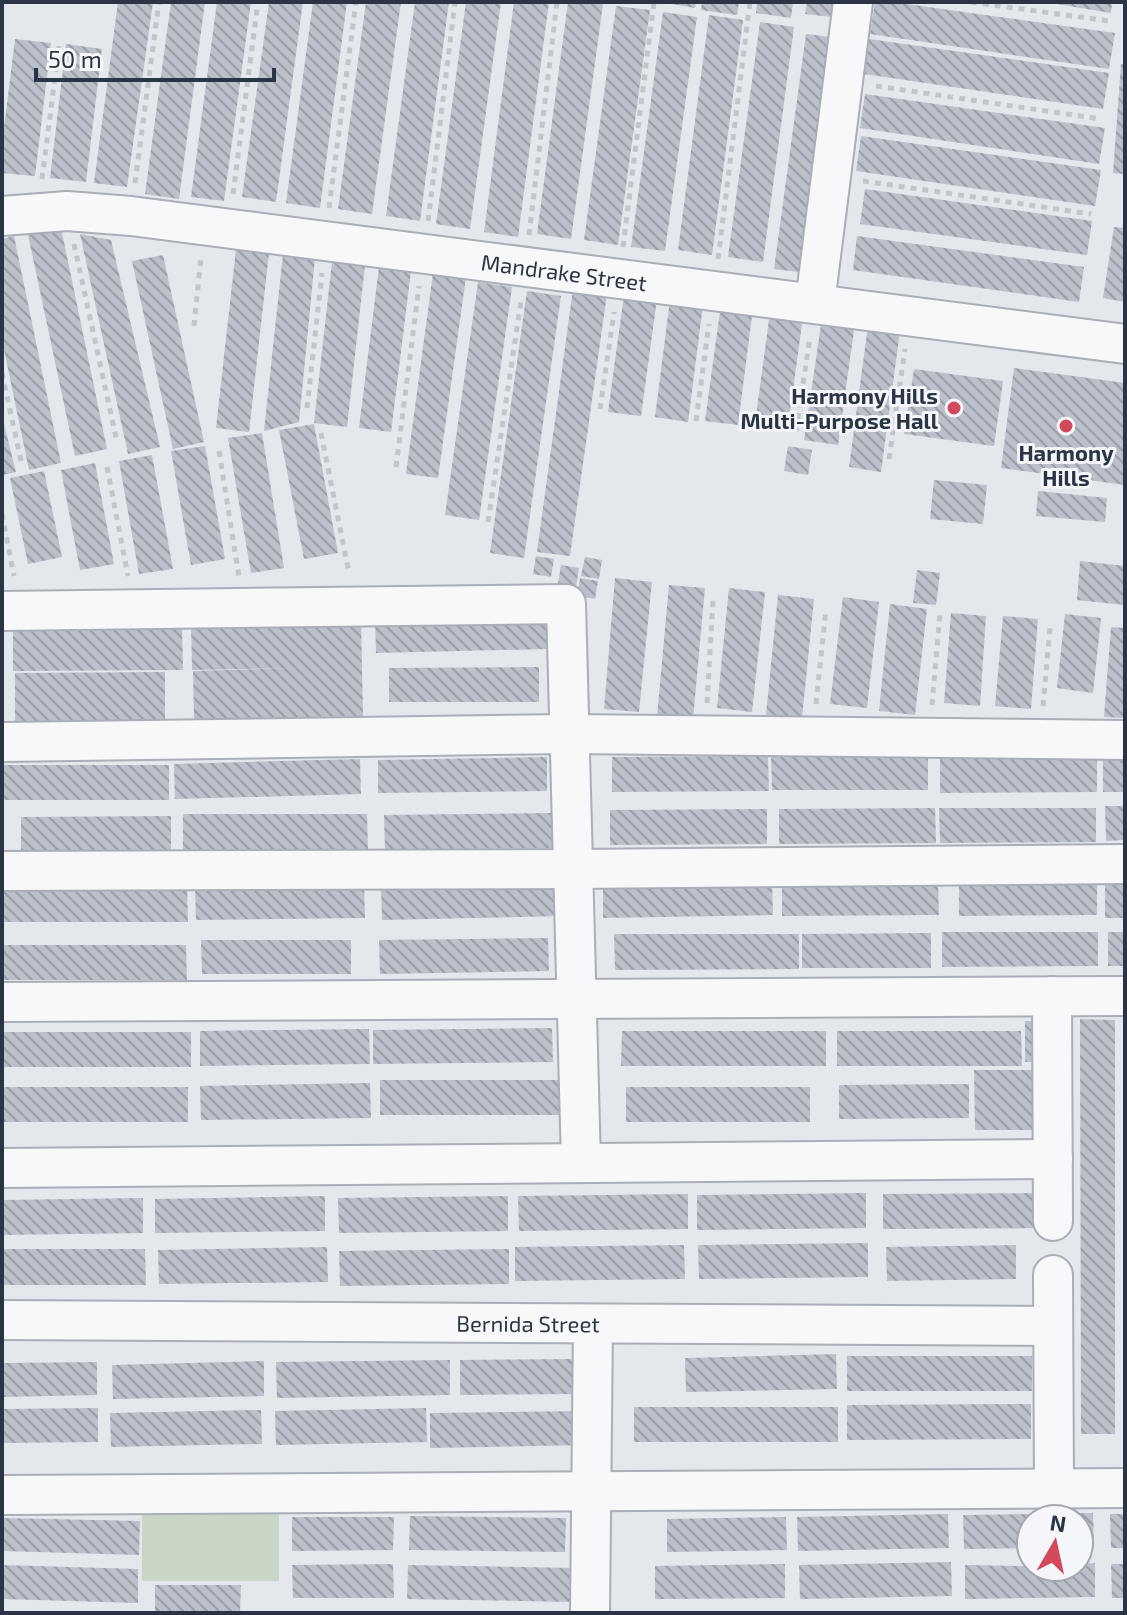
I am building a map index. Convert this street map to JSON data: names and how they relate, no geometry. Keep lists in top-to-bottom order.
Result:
{
  "streets": {
    "street": ["Mandrake Street", "Bernida Street"]
  },
  "places": ["Harmony Hills Multi-Purpose Hall", "Harmony Hills"],
  "scale_bar": "50 m",
  "north": "top"
}
